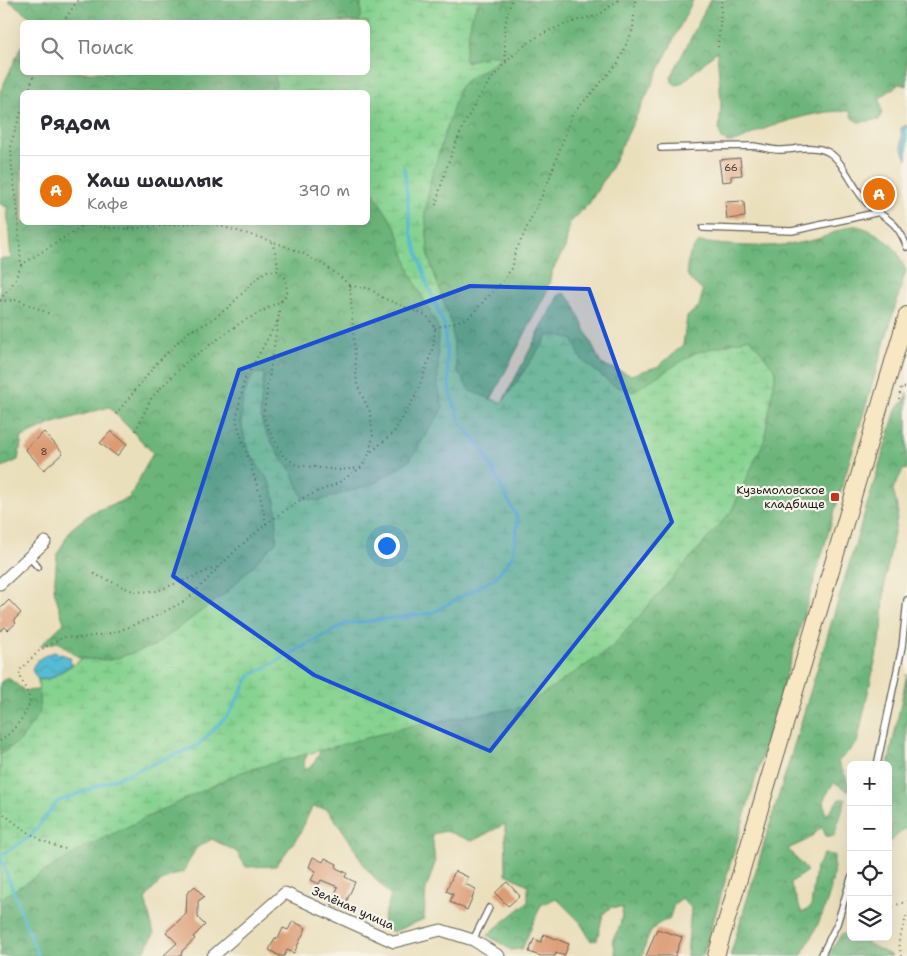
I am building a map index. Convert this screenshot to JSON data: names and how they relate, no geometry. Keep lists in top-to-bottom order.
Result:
{
  "streets": {
    "street": ["Зелёная улица"]
  },
  "places": {
    "transit": ["Кузьмоловское кладбище"]
  },
  "house_numbers": ["66", "8"],
  "page": {
    "search": "Поиск",
    "heading": "Рядом",
    "list": [
      {
        "mark": "A",
        "name": "Хаш шашлык",
        "note": "Кафе",
        "value": "390 m"
      }
    ],
    "pins": "A",
    "map_buttons": ["+", "−"]
  }
}
